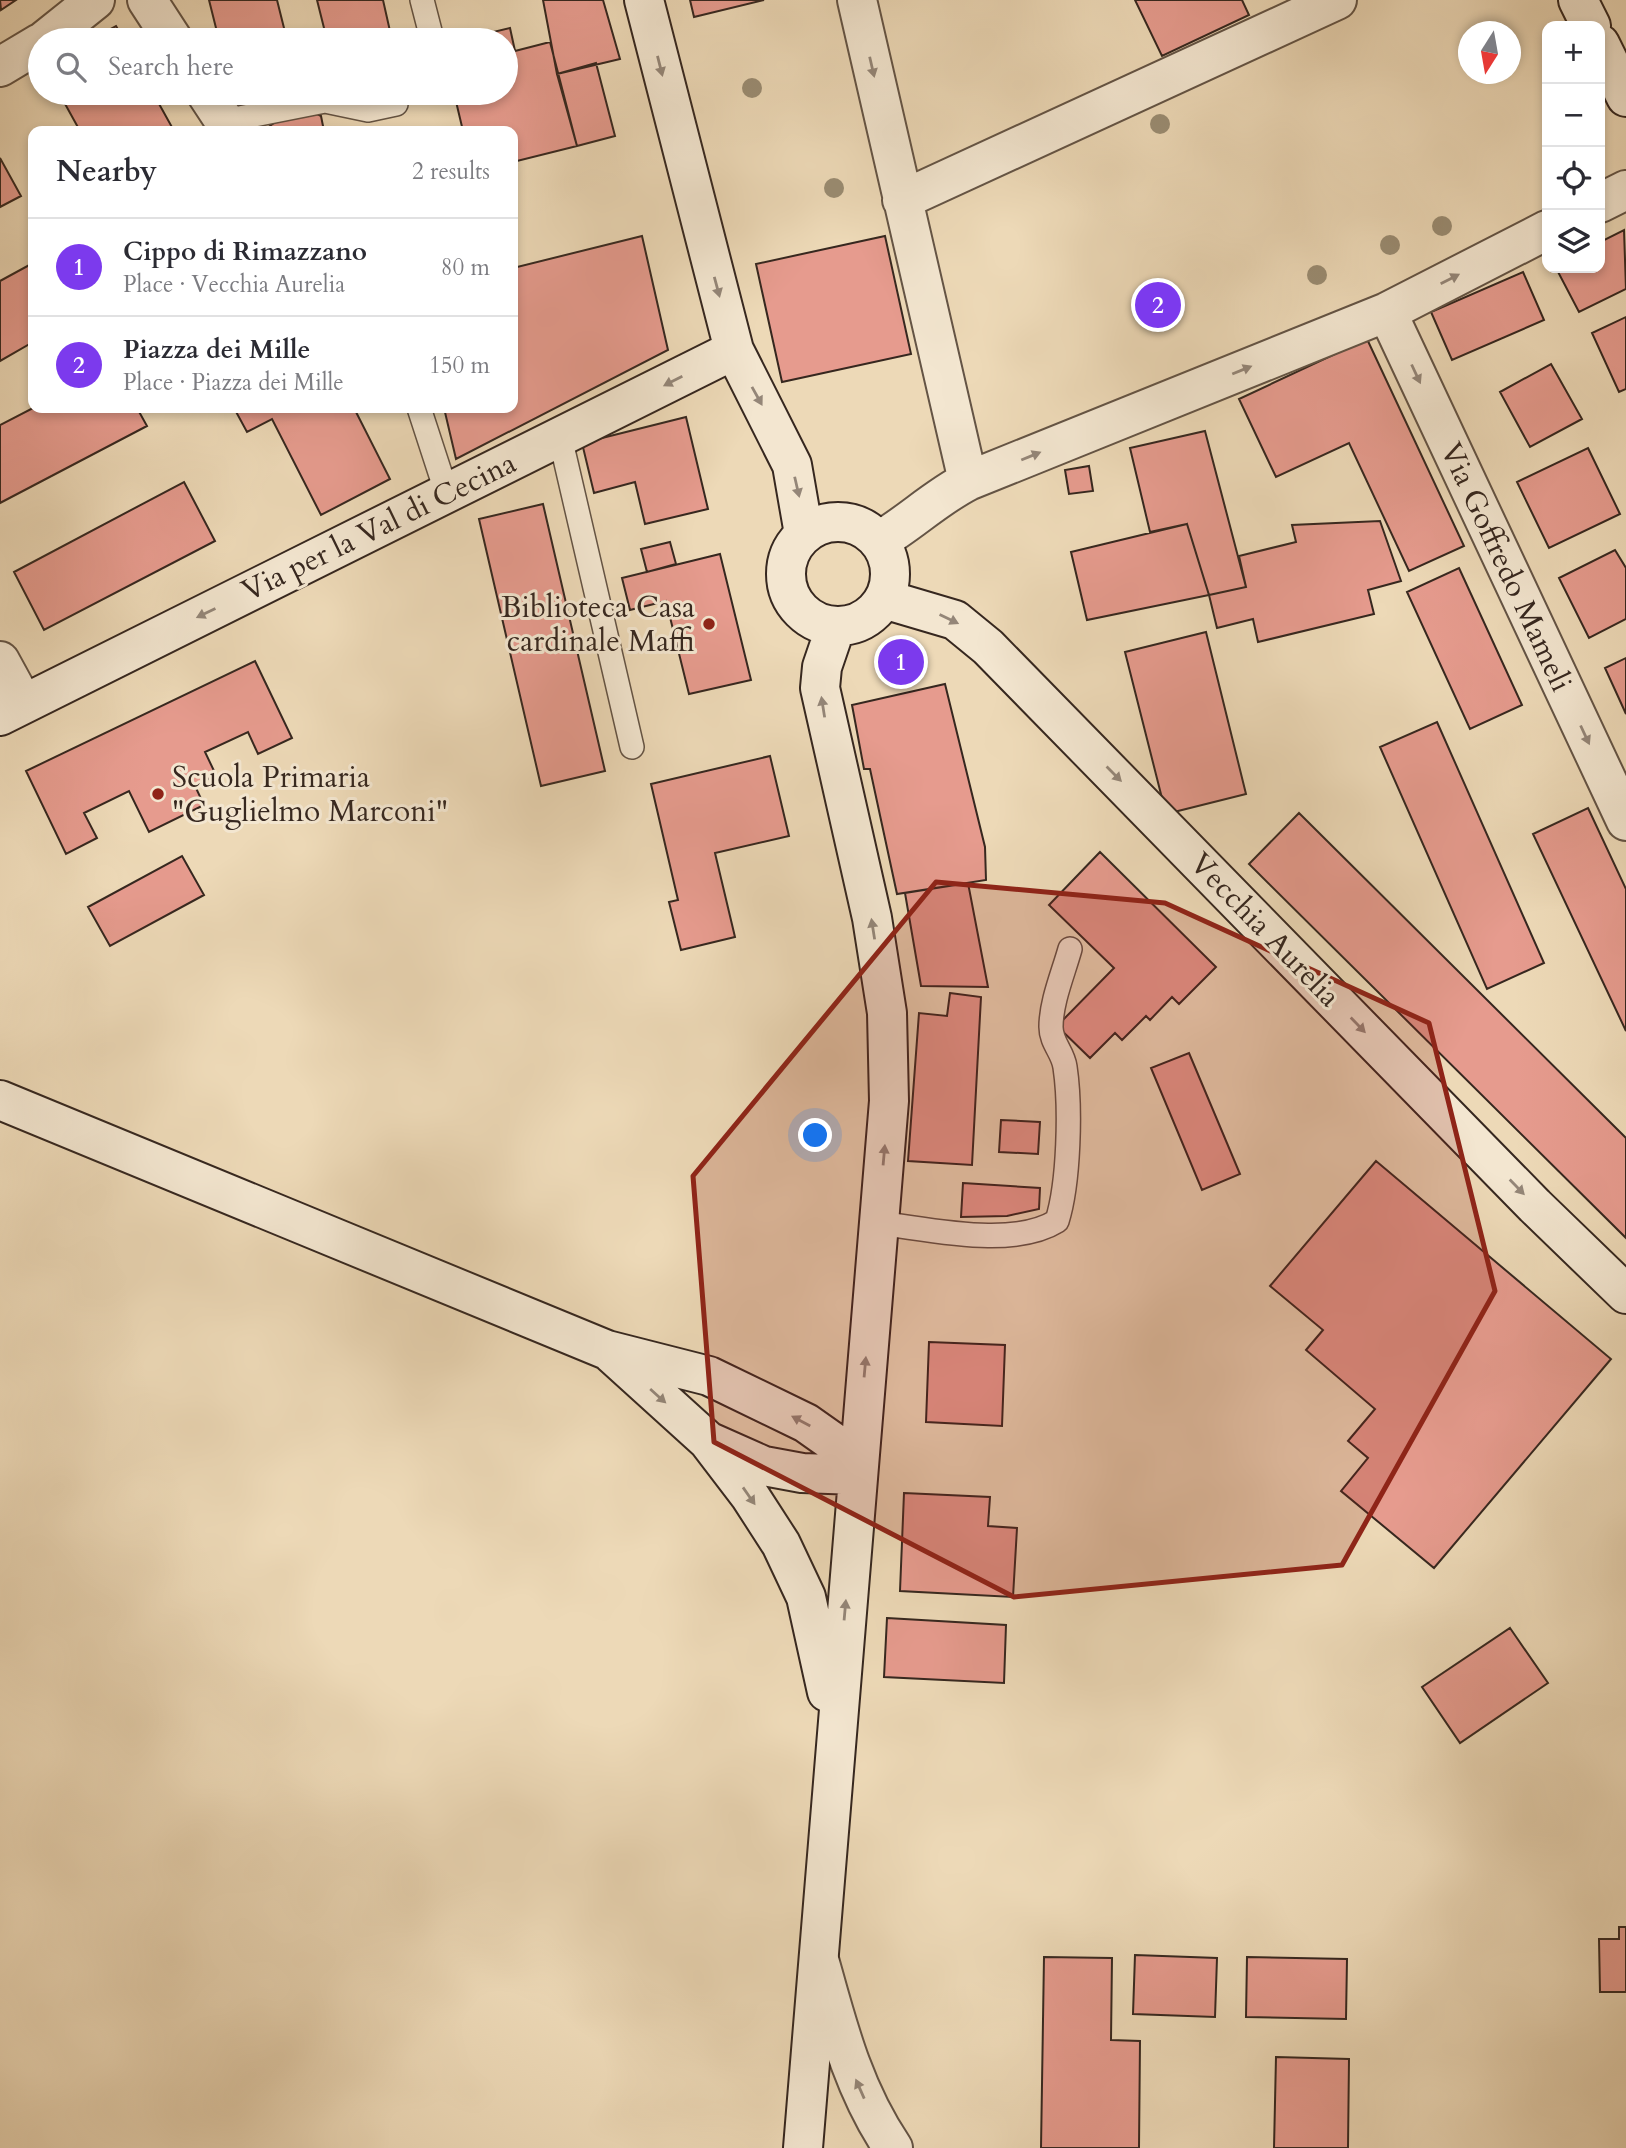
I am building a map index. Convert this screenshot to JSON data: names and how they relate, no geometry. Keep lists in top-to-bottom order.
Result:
{
  "streets": {
    "main road": ["Via per la Val di Cecina", "Via Goffredo Mameli", "Vecchia Aurelia"]
  },
  "one_way": ["Via per la Val di Cecina", "Via Goffredo Mameli", "Vecchia Aurelia"],
  "places": ["Biblioteca Casa cardinale Maffi", "Scuola Primaria \"Guglielmo Marconi\""],
  "north": "bottom",
  "page": {
    "map_buttons": ["+", "−"],
    "search": "Search here",
    "heading": ["Nearby", "2 results"],
    "list": [
      {
        "mark": "1",
        "name": "Cippo di Rimazzano",
        "note": "Place · Vecchia Aurelia",
        "value": "80 m"
      },
      {
        "mark": "2",
        "name": "Piazza dei Mille",
        "note": "Place · Piazza dei Mille",
        "value": "150 m"
      }
    ],
    "pins": ["2", "1"]
  }
}
